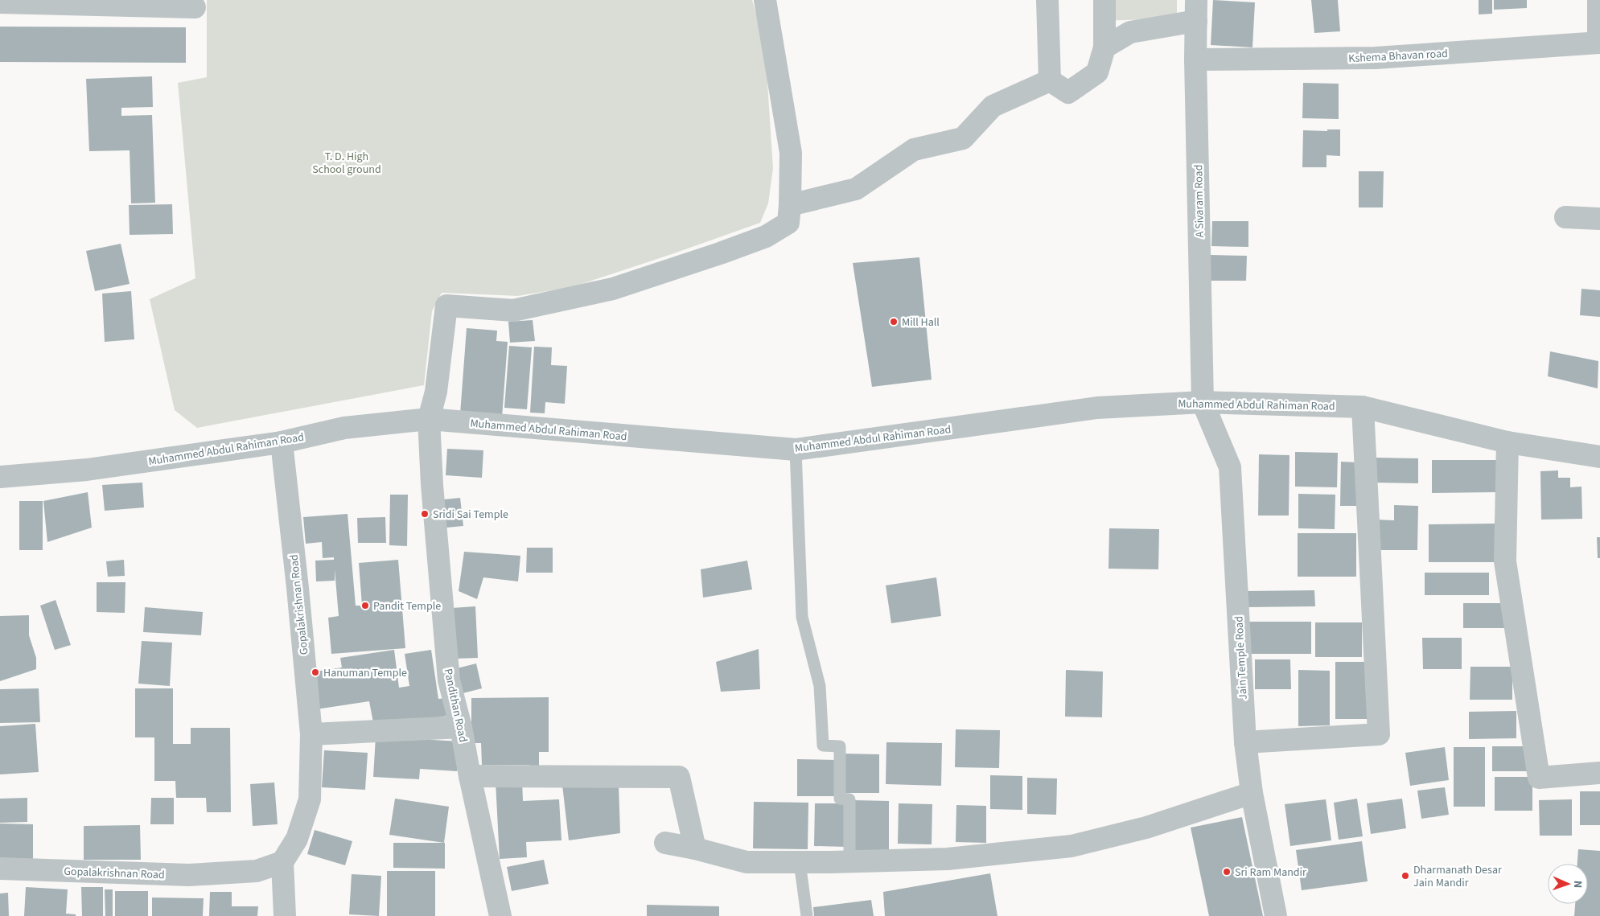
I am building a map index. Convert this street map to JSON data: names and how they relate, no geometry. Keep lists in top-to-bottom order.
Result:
{
  "streets": {
    "street": [
      "Kshema Bhavan road",
      "A Sivaram Road",
      "Muhammed Abdul Rahiman Road",
      "Gopalakrishnan Road",
      "Jain Temple Road",
      "Pandithan Road"
    ]
  },
  "crossings": [
    ["Kshema Bhavan road", "A Sivaram Road"],
    ["A Sivaram Road", "Muhammed Abdul Rahiman Road"],
    ["A Sivaram Road", "Jain Temple Road"],
    ["Muhammed Abdul Rahiman Road", "Gopalakrishnan Road"],
    ["Muhammed Abdul Rahiman Road", "Jain Temple Road"],
    ["Muhammed Abdul Rahiman Road", "Pandithan Road"]
  ],
  "parks": ["T. D. High School ground"],
  "places": [
    "Mill Hall",
    "Sridi Sai Temple",
    "Pandit Temple",
    "Hanuman Temple",
    "Sri Ram Mandir",
    "Dharmanath Desar Jain Mandir"
  ],
  "north": "right"
}
